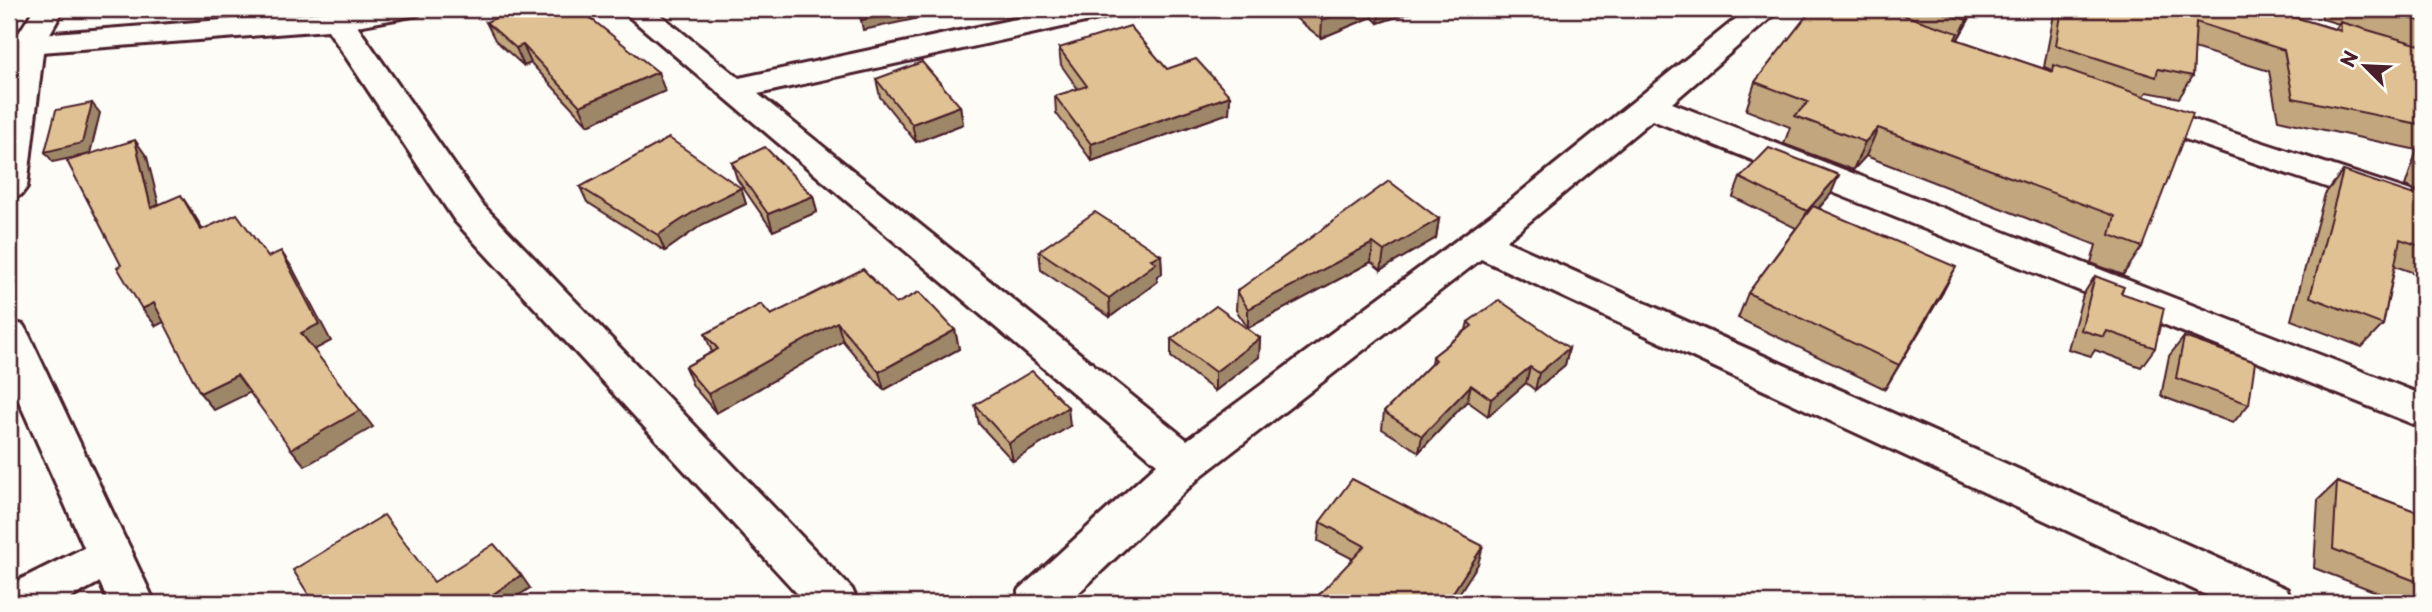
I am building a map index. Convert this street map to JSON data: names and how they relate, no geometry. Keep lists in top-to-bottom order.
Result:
{
  "north": "top left"
}
